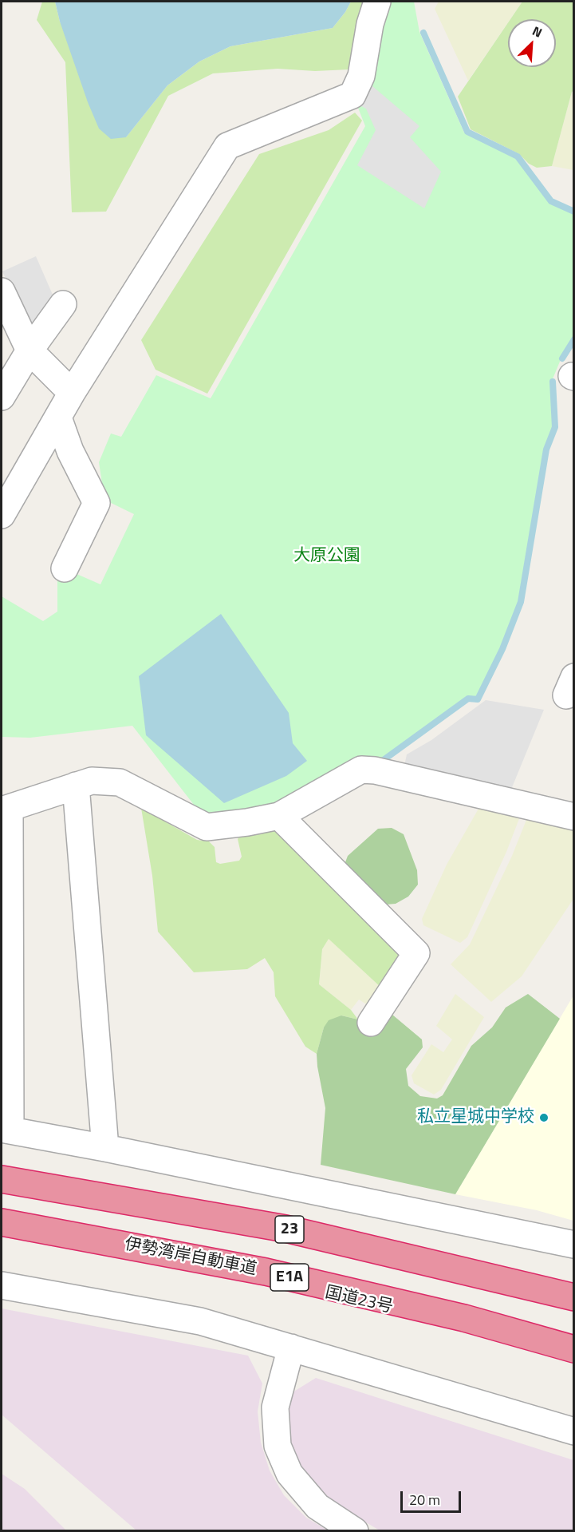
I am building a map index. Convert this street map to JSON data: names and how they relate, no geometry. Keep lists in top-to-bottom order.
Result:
{
  "streets": {
    "highway": [
      "23",
      "伊勢湾岸自動車道",
      "E1A",
      "国道23号"
    ]
  },
  "parks": ["大原公園"],
  "places": ["私立星城中学校"],
  "scale_bar": "20 m",
  "north": "top right"
}
